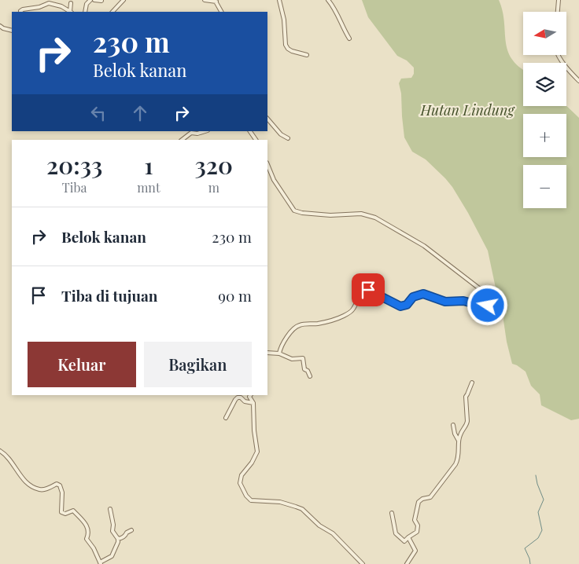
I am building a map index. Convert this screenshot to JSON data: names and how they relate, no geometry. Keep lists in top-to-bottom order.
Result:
{
  "parks": ["Hutan Lindung"],
  "north": "left",
  "page": {
    "map_buttons": ["+", "−"],
    "turn": ["230 m", "Belok kanan"],
    "eta": [
      "20:33",
      "Tiba",
      "1",
      "mnt",
      "320",
      "m"
    ],
    "list": [
      {
        "name": "Belok kanan",
        "value": "230 m"
      },
      {
        "name": "Tiba di tujuan",
        "value": "90 m"
      }
    ],
    "buttons": ["Keluar", "Bagikan"]
  }
}
